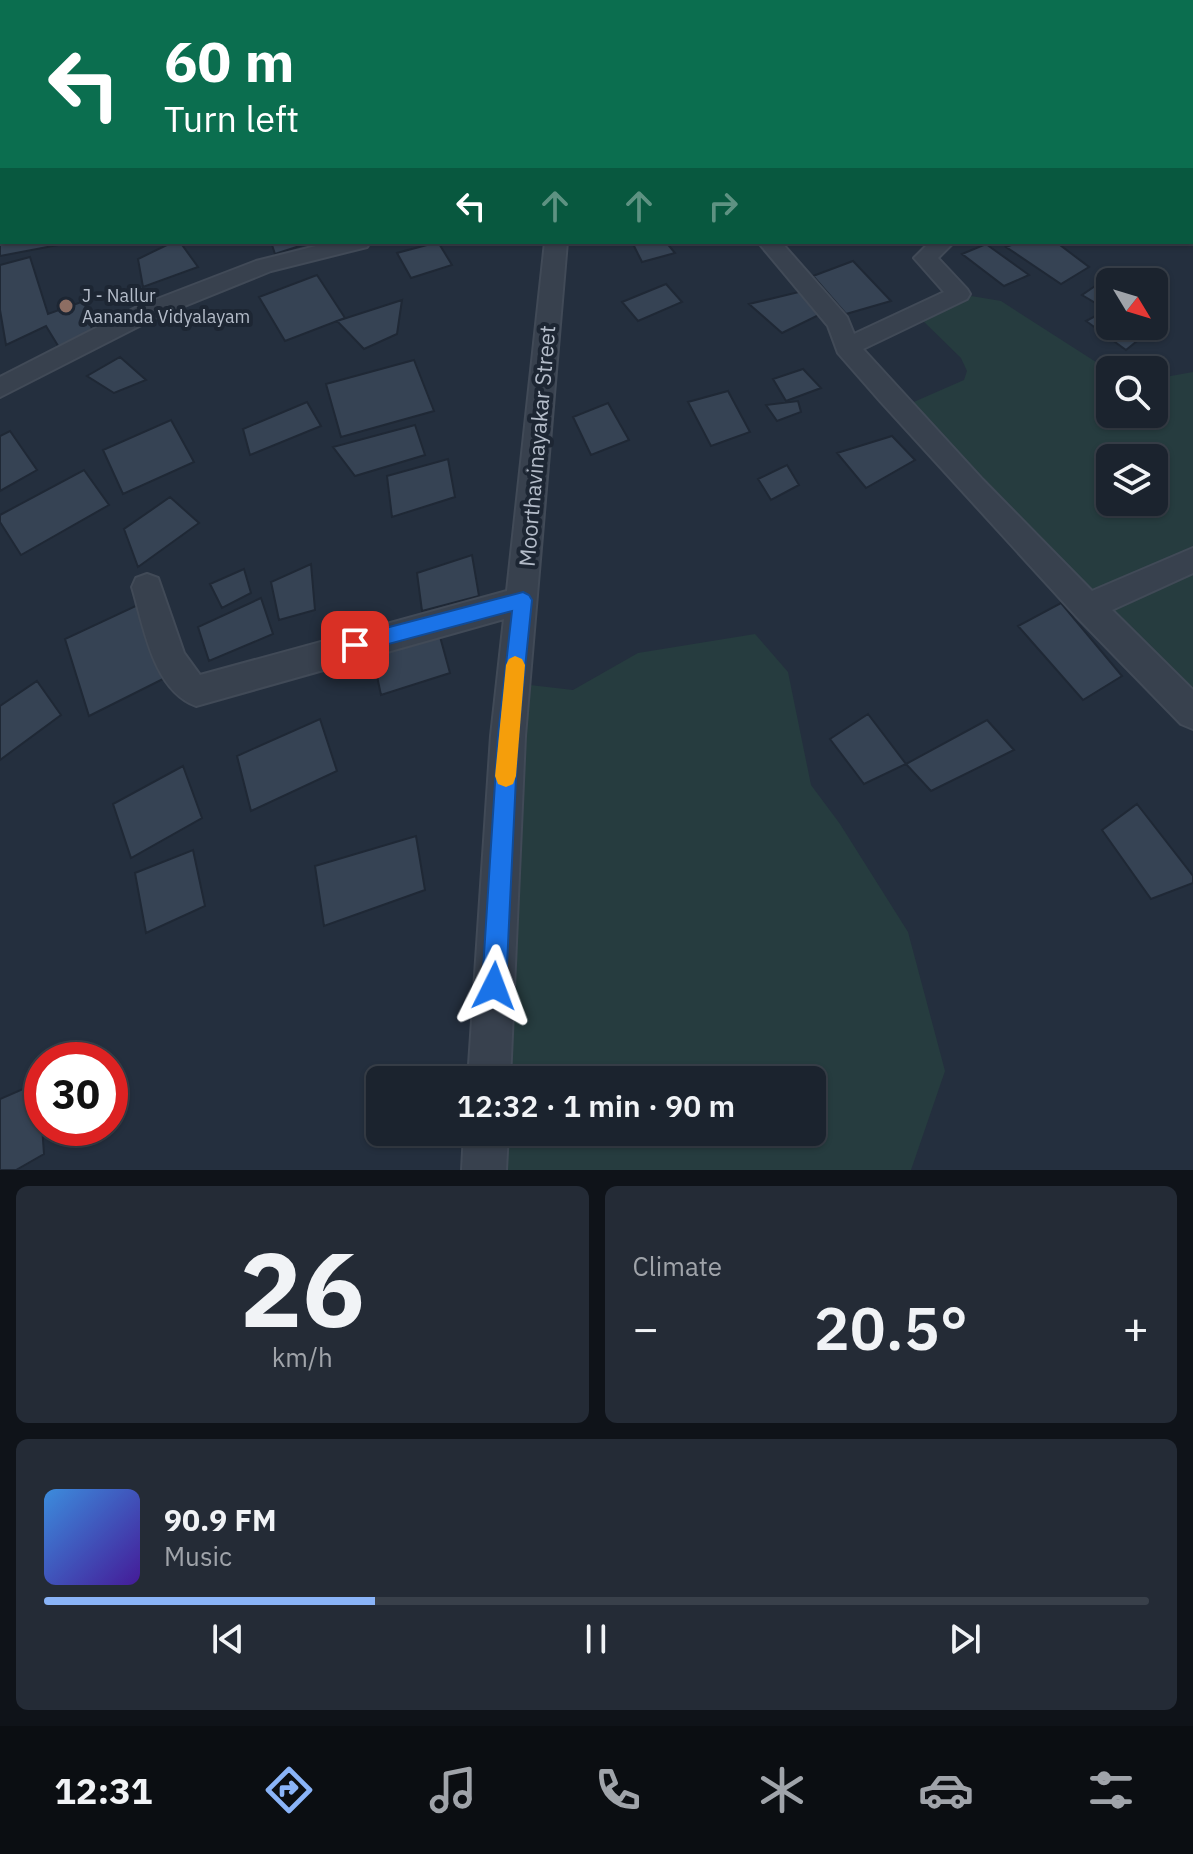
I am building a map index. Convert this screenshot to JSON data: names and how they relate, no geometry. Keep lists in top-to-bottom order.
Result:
{
  "streets": {
    "street": ["Moorthavinayakar Street"]
  },
  "places": ["J - Nallur Aananda Vidyalayam"],
  "north": "bottom right",
  "page": {
    "turn": ["60 m", "Turn left"],
    "limit": "30",
    "trip": "12:32 · 1 min · 90 m",
    "tile": [
      ["26", "km/h"],
      "Climate"
    ],
    "heat": ["−", "20.5°", "+"],
    "song": ["90.9 FM", "Music"],
    "tabs": "12:31"
  }
}
